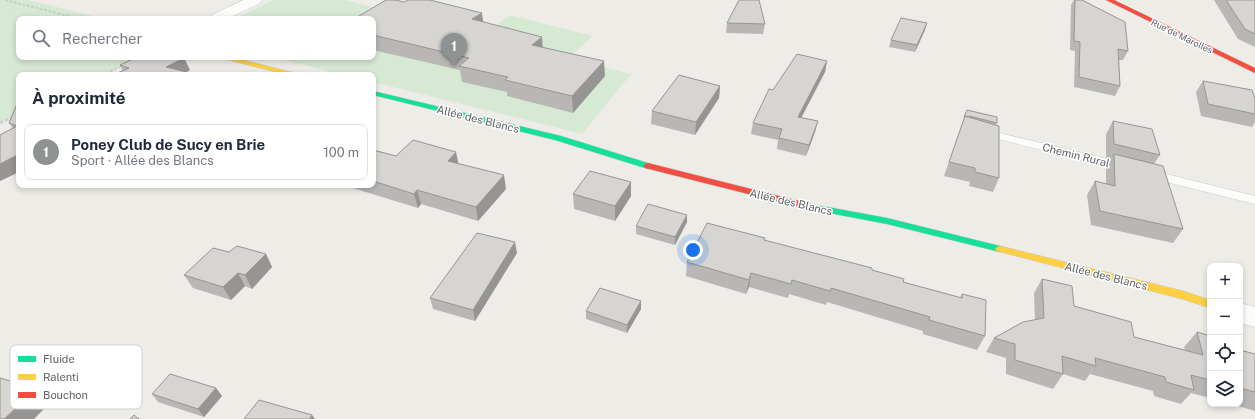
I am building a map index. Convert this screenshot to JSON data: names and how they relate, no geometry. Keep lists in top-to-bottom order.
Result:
{
  "streets": {
    "street": ["Rue de Marolles", "Allée des Blancs"],
    "lane": ["Chemin Rural"]
  },
  "legend": ["Fluide", "Ralenti", "Bouchon"],
  "page": {
    "search": "Rechercher",
    "pins": "1",
    "heading": "À proximité",
    "list": [
      {
        "mark": "1",
        "name": "Poney Club de Sucy en Brie",
        "note": "Sport · Allée des Blancs",
        "value": "100 m"
      }
    ],
    "map_buttons": ["+", "−"]
  }
}
